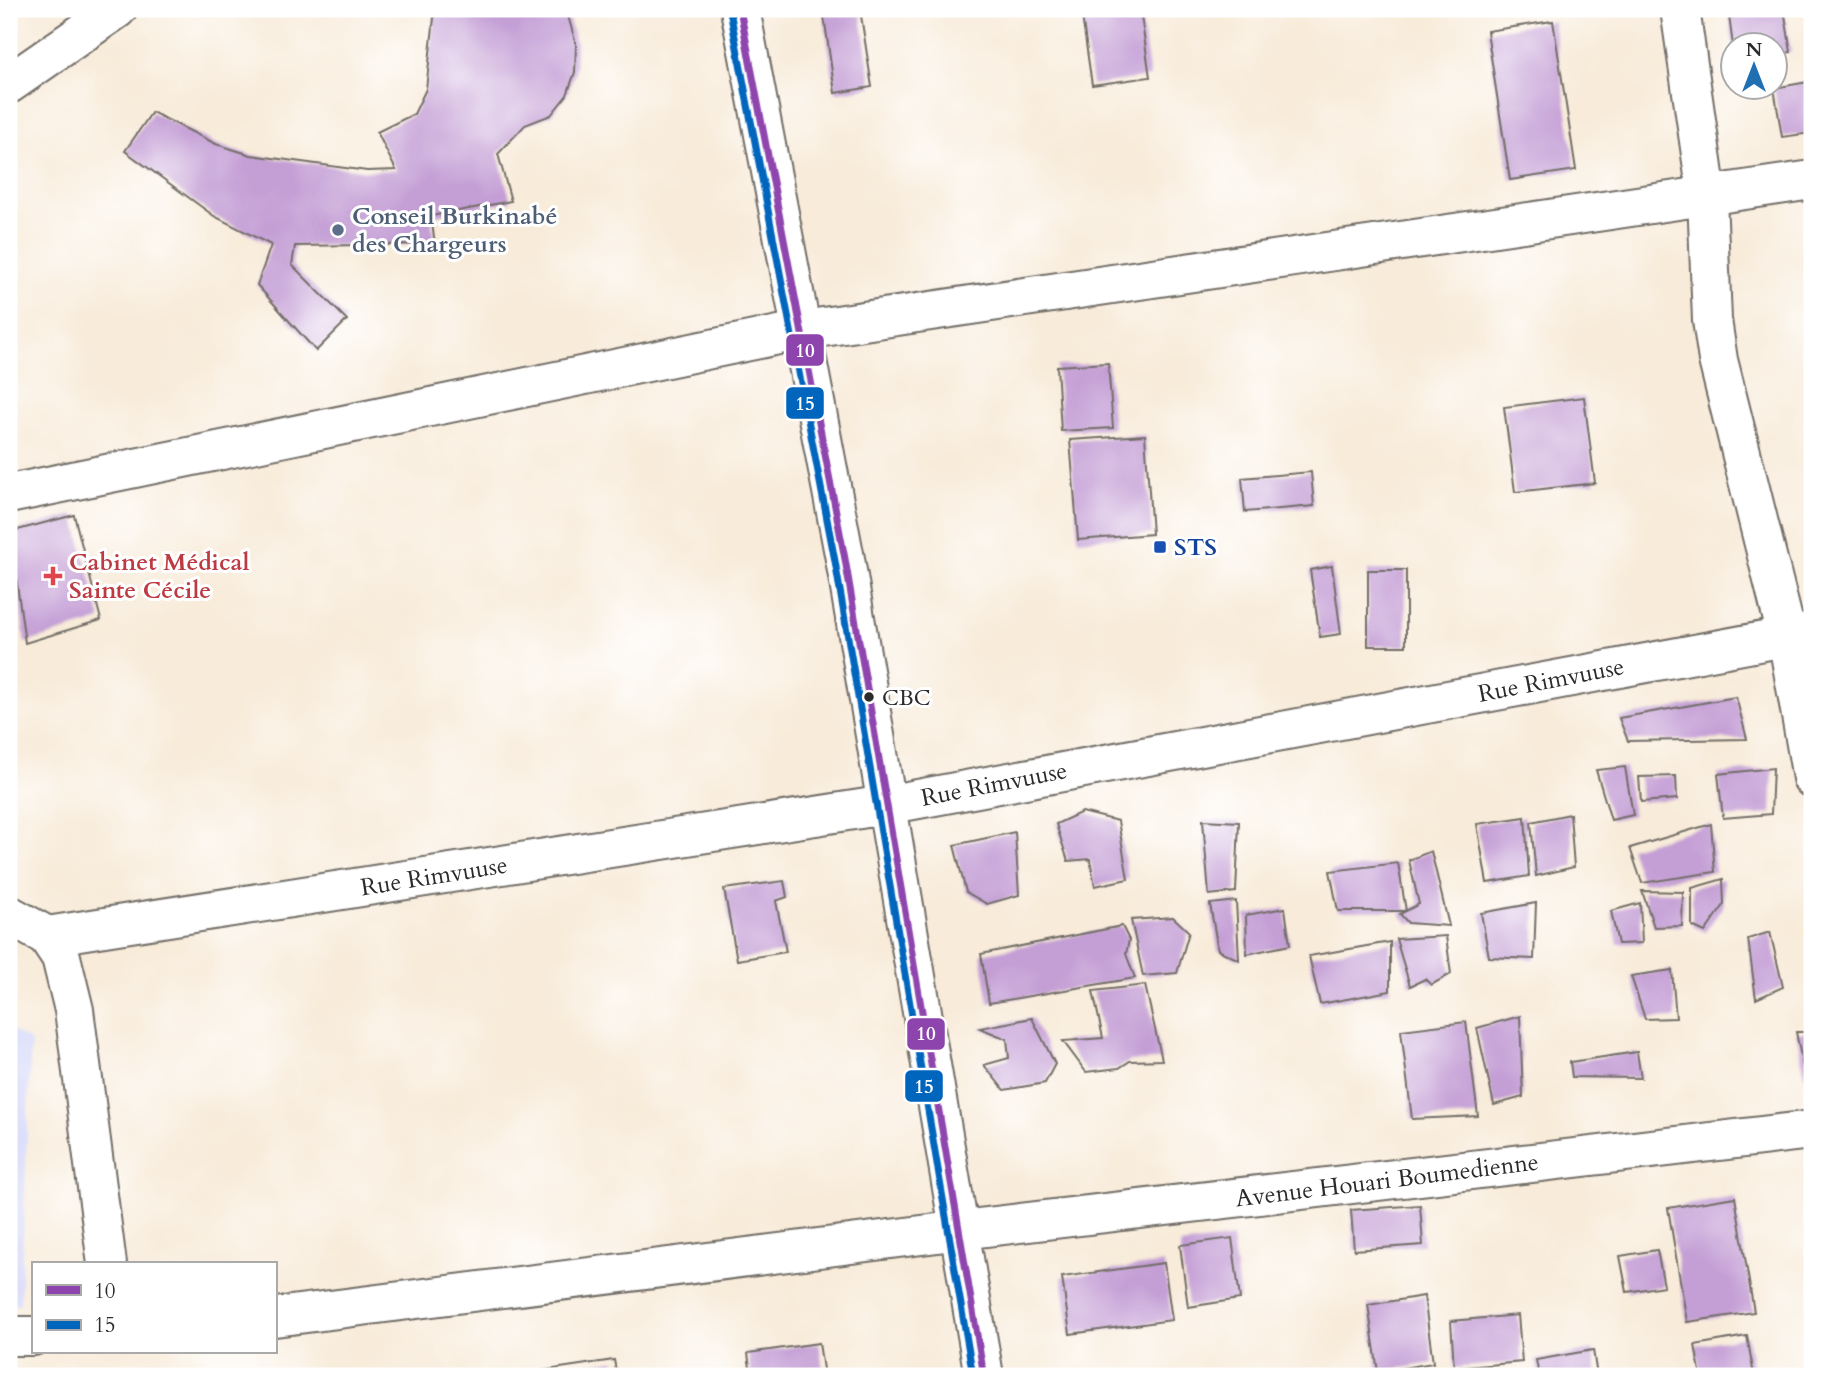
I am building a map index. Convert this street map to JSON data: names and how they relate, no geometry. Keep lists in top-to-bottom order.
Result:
{
  "streets": {
    "main road": ["Rue Rimvuuse", "Avenue Houari Boumedienne"]
  },
  "places": {
    "other": ["Conseil Burkinabé des Chargeurs", "CBC"],
    "transit": ["STS"],
    "health": ["Cabinet Médical Sainte Cécile"]
  },
  "lines": ["transit line 10", "transit line 15"],
  "legend": ["10", "15"],
  "north": "top"
}
